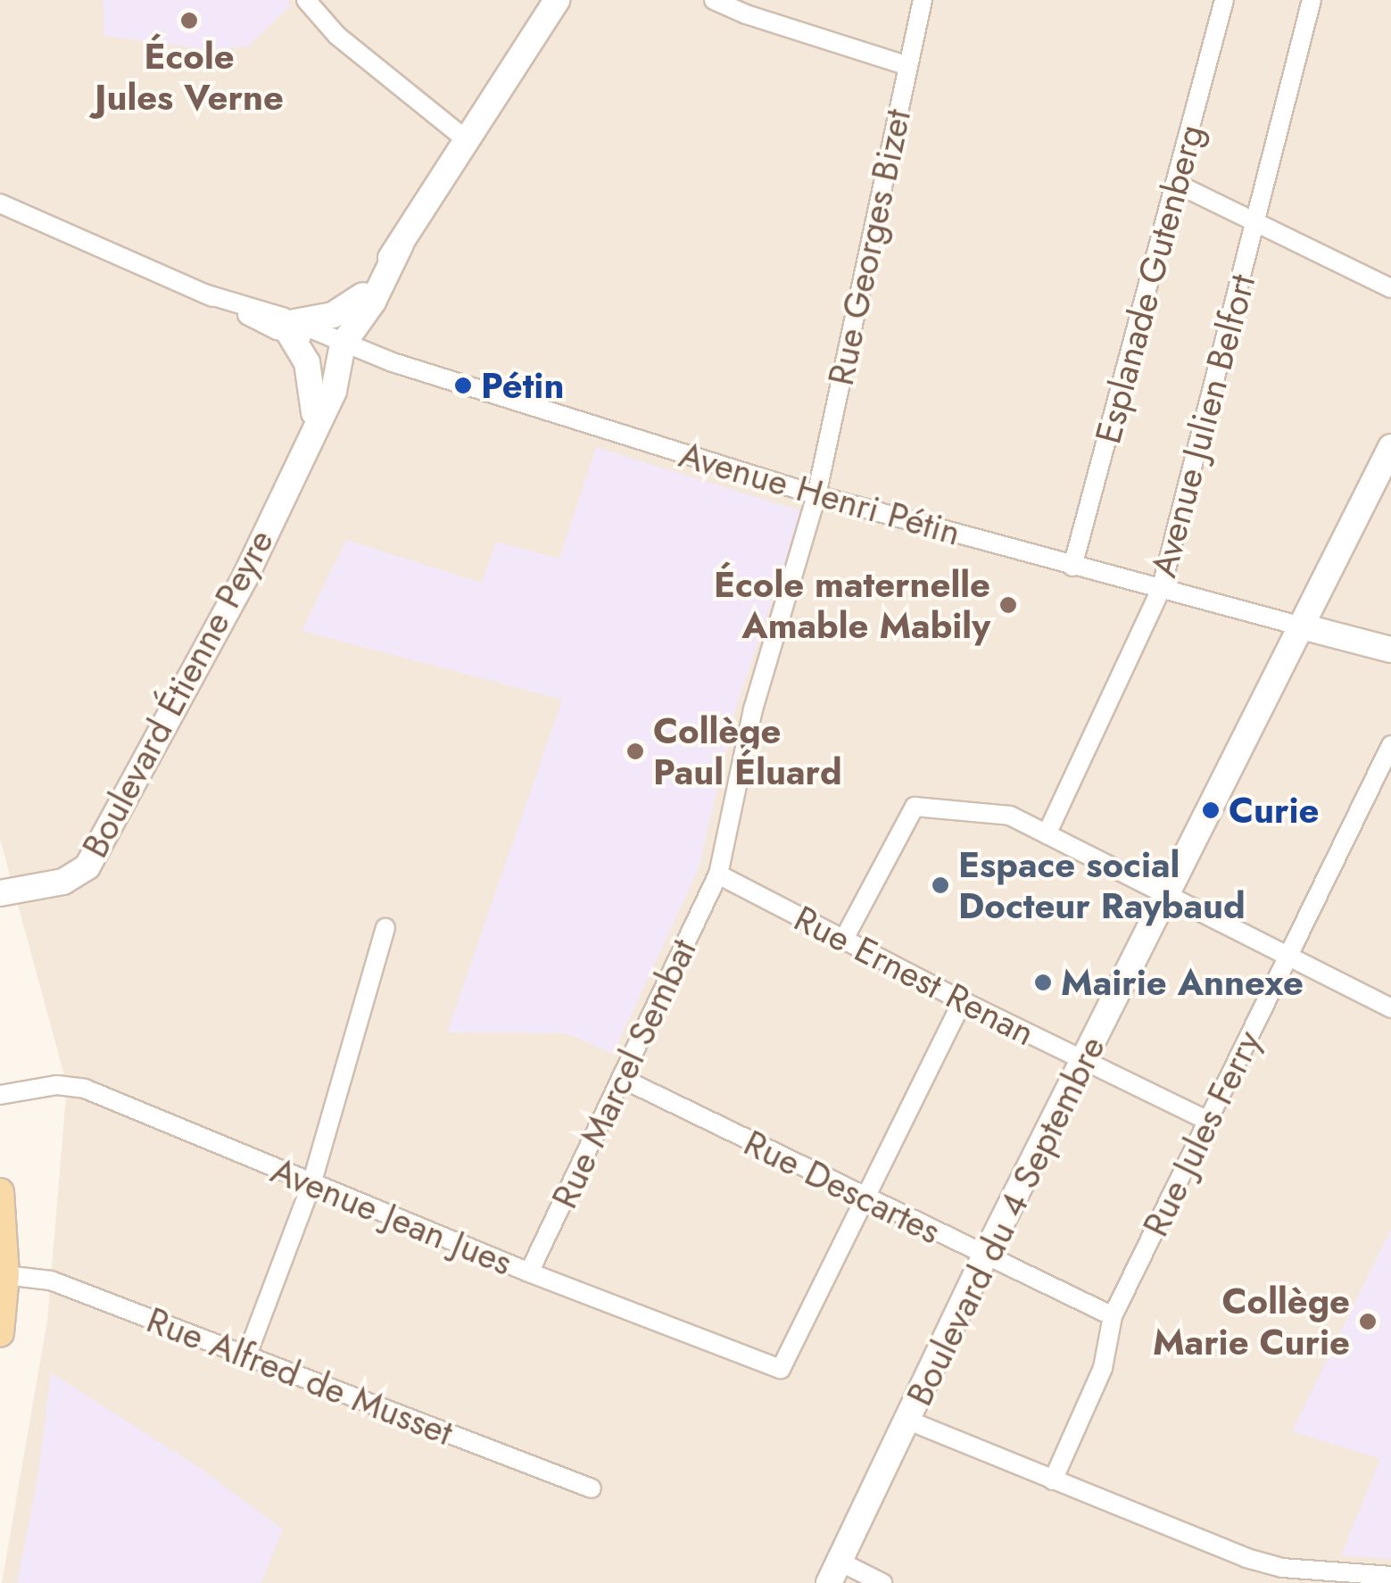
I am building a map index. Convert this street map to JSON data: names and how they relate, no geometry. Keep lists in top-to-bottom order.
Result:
{
  "streets": {
    "street": [
      "Rue Georges Bizet",
      "Esplanade Gutenberg",
      "Avenue Julien Belfort",
      "Avenue Henri Pétin",
      "Boulevard Étienne Peyre",
      "Rue Ernest Renan",
      "Rue Marcel Sembat",
      "Rue Jules Ferry",
      "Rue Descartes",
      "Avenue Jean Jues",
      "Boulevard du 4 Septembre",
      "Rue Alfred de Musset"
    ]
  },
  "crossings": [
    ["Rue Georges Bizet", "Avenue Henri Pétin"],
    ["Rue Georges Bizet", "Rue Ernest Renan"],
    ["Rue Georges Bizet", "Rue Marcel Sembat"],
    ["Esplanade Gutenberg", "Avenue Henri Pétin"],
    ["Avenue Julien Belfort", "Avenue Henri Pétin"],
    ["Avenue Henri Pétin", "Boulevard Étienne Peyre"],
    ["Avenue Henri Pétin", "Boulevard du 4 Septembre"],
    ["Rue Ernest Renan", "Rue Marcel Sembat"],
    ["Rue Ernest Renan", "Rue Jules Ferry"],
    ["Rue Ernest Renan", "Boulevard du 4 Septembre"],
    ["Rue Marcel Sembat", "Rue Descartes"],
    ["Rue Marcel Sembat", "Avenue Jean Jues"],
    ["Rue Jules Ferry", "Rue Descartes"],
    ["Rue Descartes", "Avenue Jean Jues"],
    ["Rue Descartes", "Boulevard du 4 Septembre"]
  ],
  "places": [
    "École Jules Verne",
    "Pétin",
    "École maternelle Amable Mabily",
    "Collège Paul Éluard",
    "Curie",
    "Espace social Docteur Raybaud",
    "Mairie Annexe",
    "Collège Marie Curie"
  ]
}
